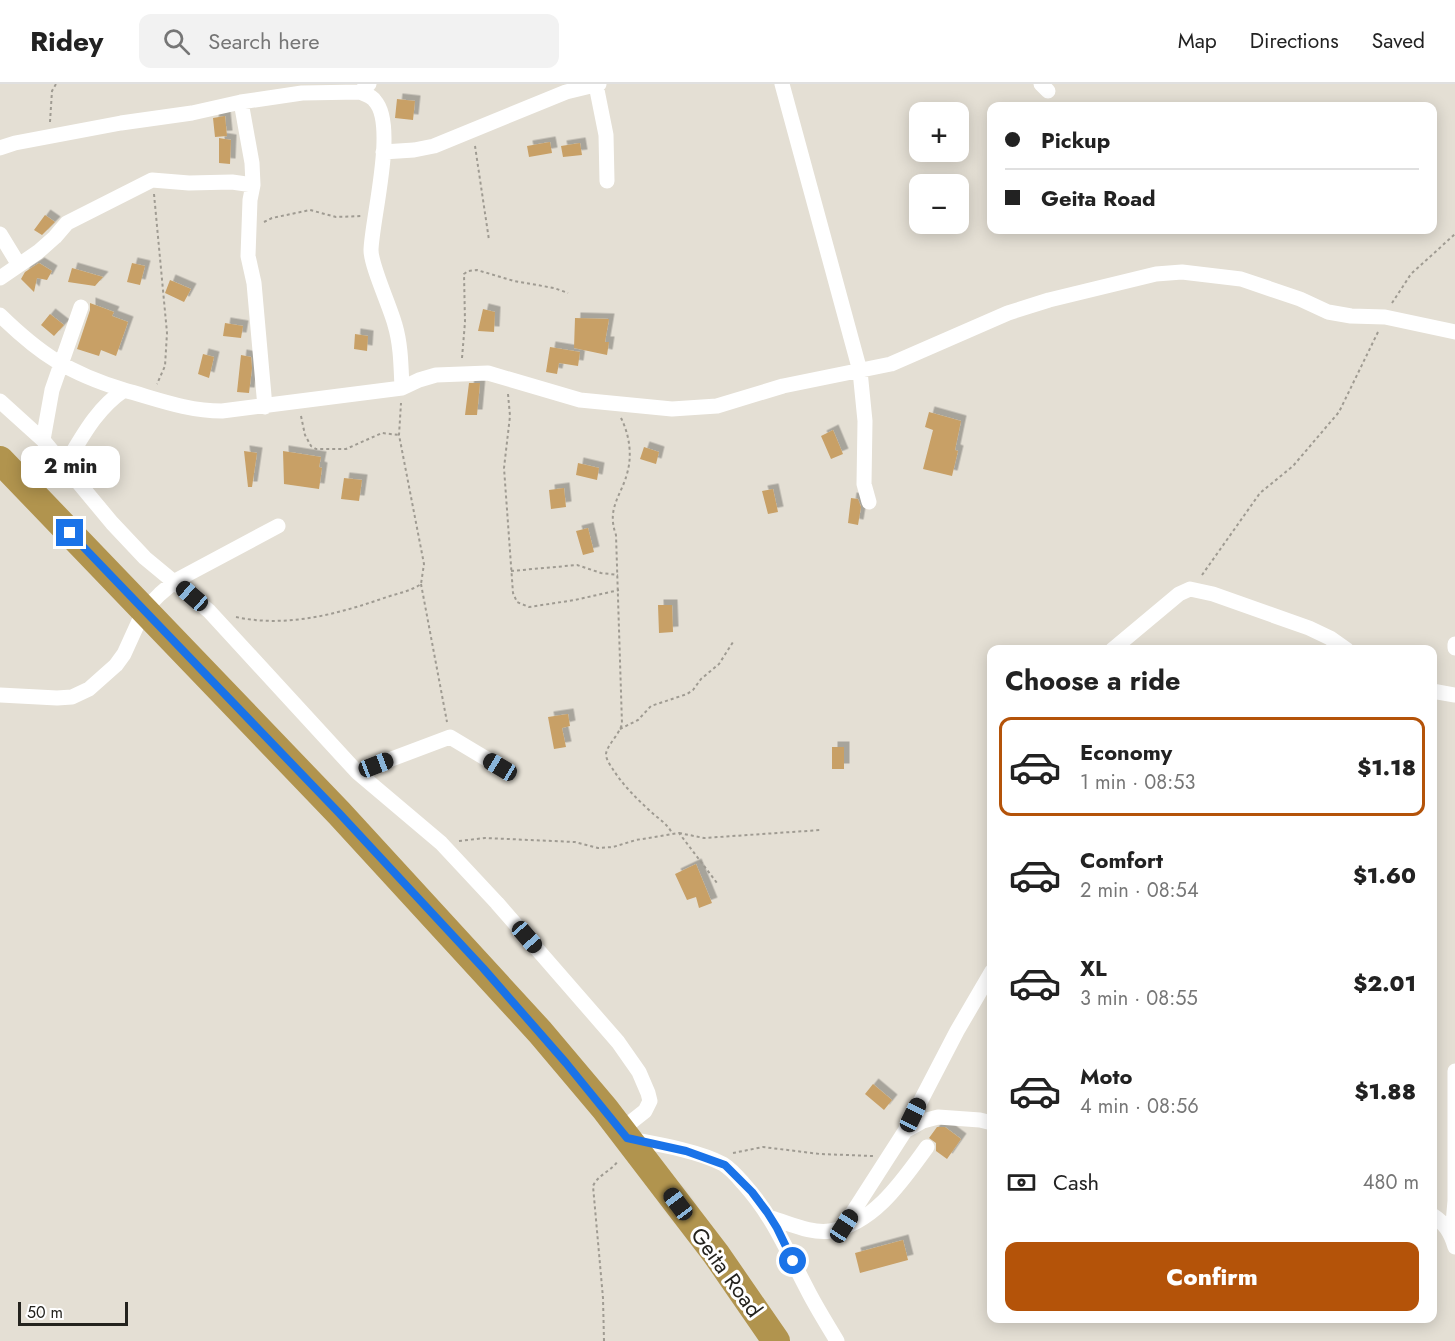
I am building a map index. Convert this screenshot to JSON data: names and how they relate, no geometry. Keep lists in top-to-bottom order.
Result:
{
  "streets": {
    "highway": ["Geita Road"]
  },
  "scale_bar": "50 m",
  "page": {
    "header": "Ridey",
    "search": "Search here",
    "nav": ["Map", "Directions", "Saved"],
    "map_buttons": ["+", "−"],
    "banner": ["Pickup", "Geita Road"],
    "bubble": "2 min",
    "heading": "Choose a ride",
    "list": [
      {
        "name": "Economy",
        "note": "1 min · 08:53",
        "value": "$1.18"
      },
      {
        "name": "Comfort",
        "note": "2 min · 08:54",
        "value": "$1.60"
      },
      {
        "name": "XL",
        "note": "3 min · 08:55",
        "value": "$2.01"
      },
      {
        "name": "Moto",
        "note": "4 min · 08:56",
        "value": "$1.88"
      }
    ],
    "pay": ["Cash", "480 m"],
    "buttons": "Confirm",
    "scale": "50 m"
  }
}
